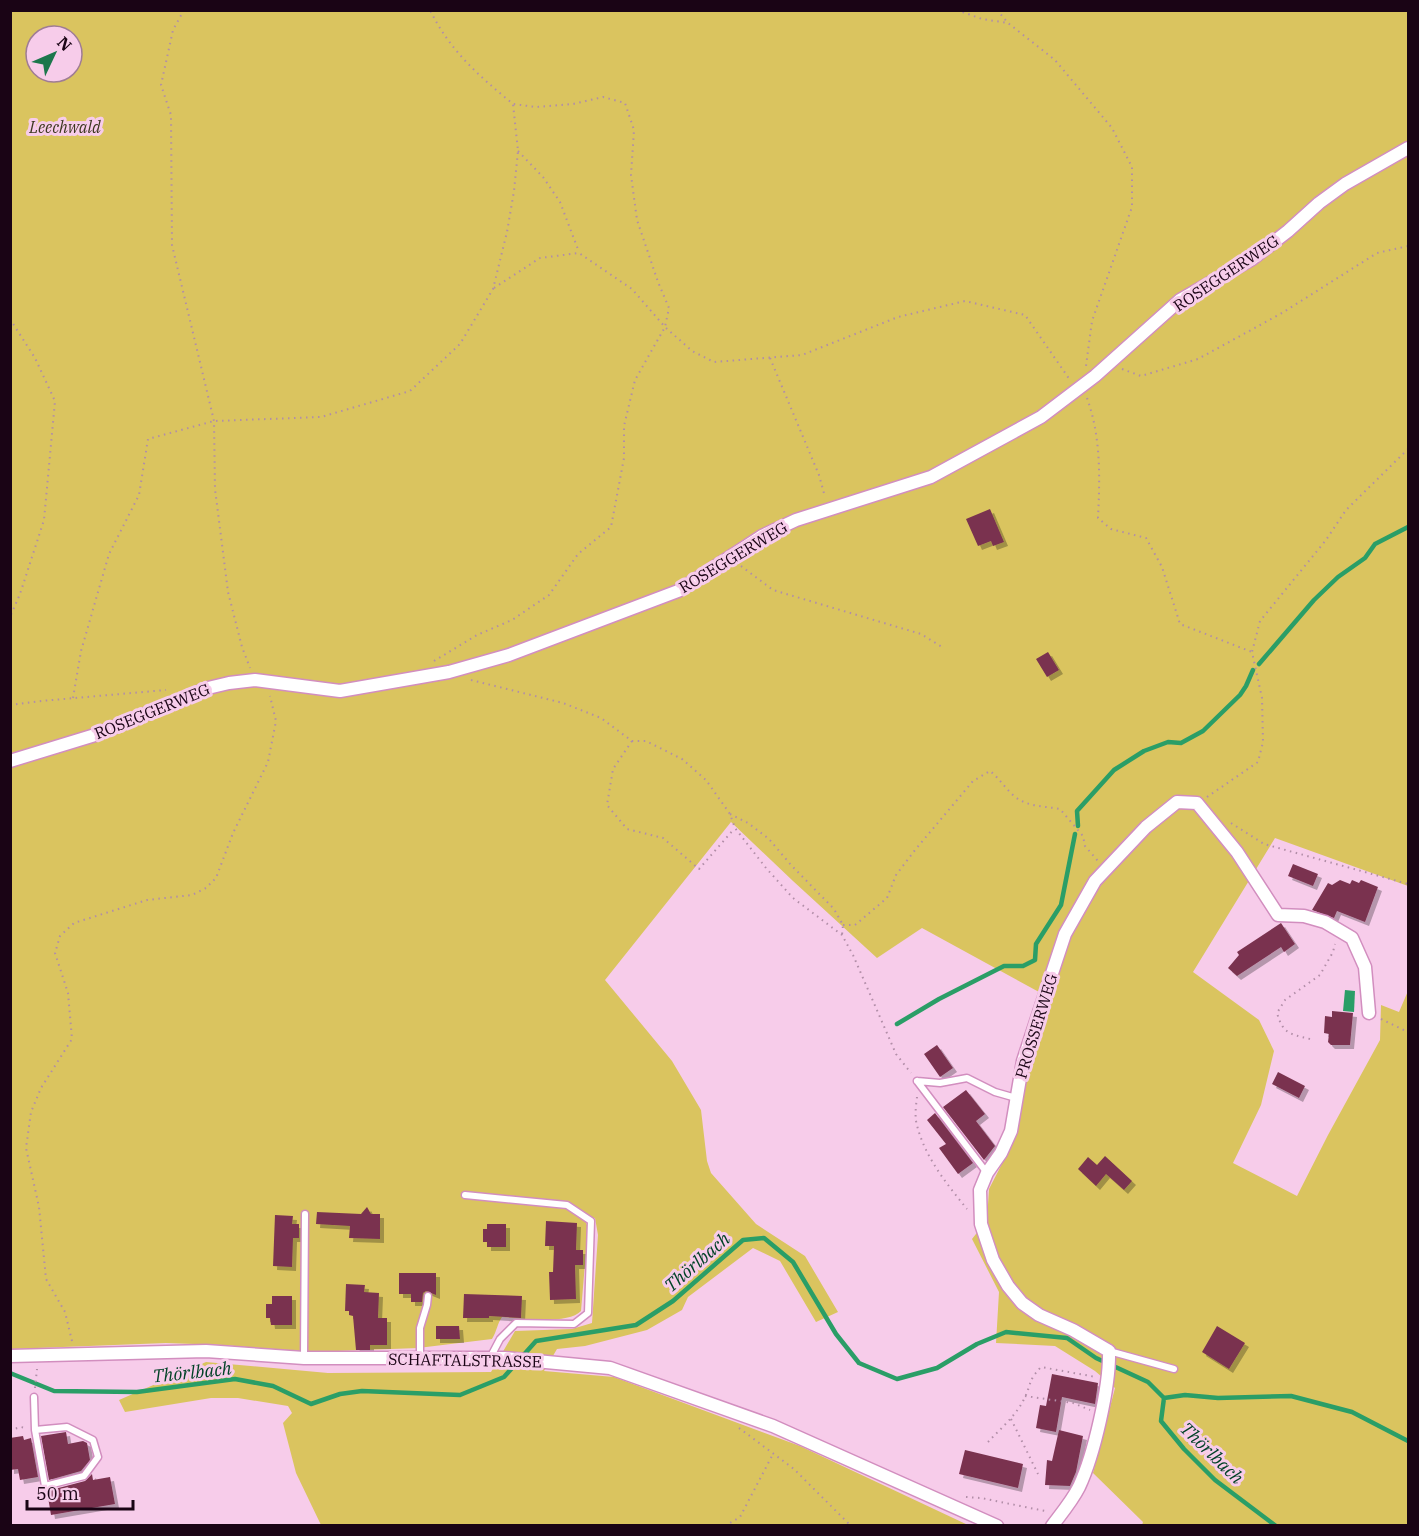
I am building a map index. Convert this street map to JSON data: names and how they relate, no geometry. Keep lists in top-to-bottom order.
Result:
{
  "streets": {
    "street": ["ROSEGGERWEG", "PROSSERWEG", "SCHAFTALSTRASSE"]
  },
  "water": ["Thörlbach"],
  "parks": ["Leechwald"],
  "scale_bar": "50 m",
  "north": "top right"
}
